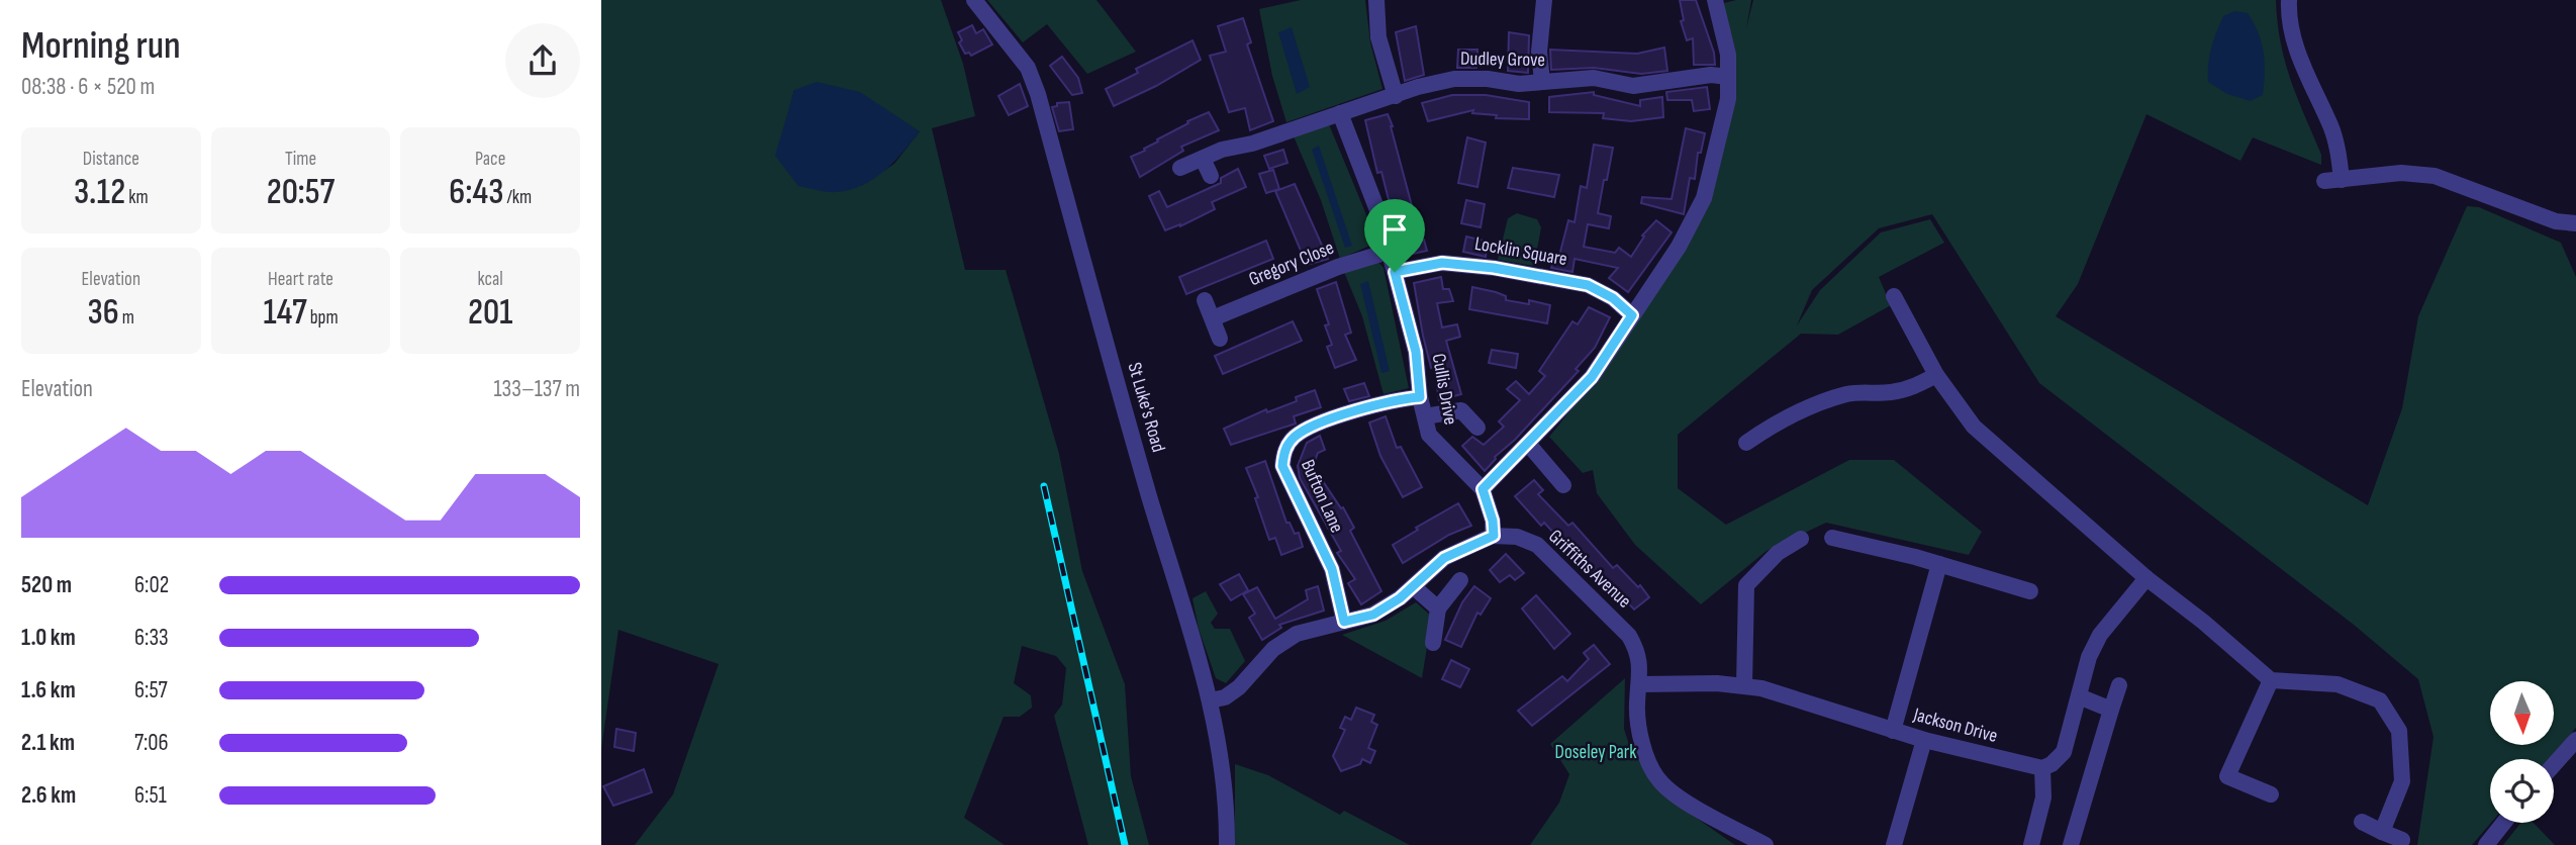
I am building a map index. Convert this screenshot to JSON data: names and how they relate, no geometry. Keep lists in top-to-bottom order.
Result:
{
  "streets": {
    "street": [
      "Dudley Grove",
      "Locklin Square",
      "Gregory Close",
      "Cullis Drive",
      "St Luke's Road",
      "Bufton Lane",
      "Griffiths Avenue",
      "Jackson Drive"
    ]
  },
  "crossings": [
    ["Dudley Grove", "Cullis Drive"],
    ["Locklin Square", "Cullis Drive"],
    ["Gregory Close", "Cullis Drive"],
    ["Cullis Drive", "Bufton Lane"],
    ["Cullis Drive", "Griffiths Avenue"],
    ["Griffiths Avenue", "Jackson Drive"]
  ],
  "parks": ["Doseley Park"],
  "north": "bottom",
  "page": {
    "heading": ["Morning run", "08:38 · 6 × 520 m"],
    "stats": [
      ["Distance", "3.12 km"],
      ["Time", "20:57"],
      ["Pace", "6:43 /km"],
      ["Elevation", "36 m"],
      ["Heart rate", "147 bpm"],
      ["kcal", "201"]
    ],
    "chart": ["Elevation", "133–137 m"],
    "list": [
      {
        "name": "520 m",
        "note": "6:02"
      },
      {
        "name": "1.0 km",
        "note": "6:33"
      },
      {
        "name": "1.6 km",
        "note": "6:57"
      },
      {
        "name": "2.1 km",
        "note": "7:06"
      },
      {
        "name": "2.6 km",
        "note": "6:51"
      }
    ]
  }
}
